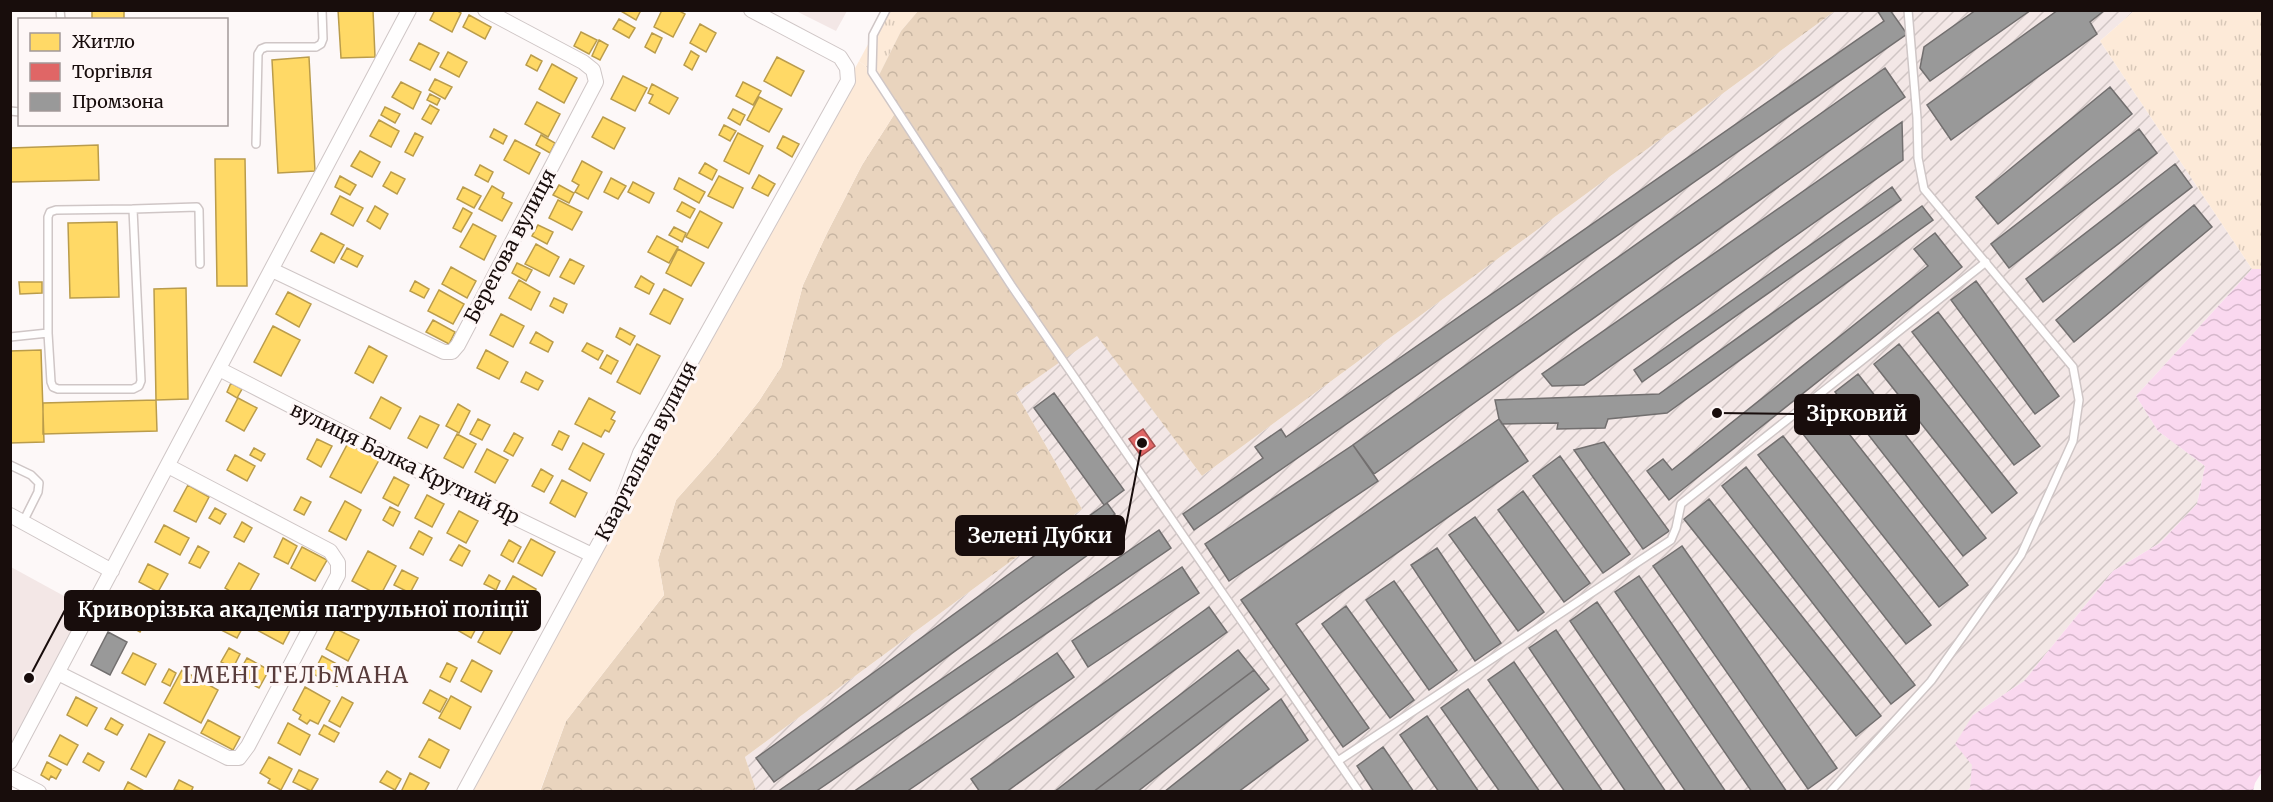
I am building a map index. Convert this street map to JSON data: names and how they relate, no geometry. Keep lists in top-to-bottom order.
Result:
{
  "streets": {
    "street": ["Берегова вулиця", "Квартальна вулиця", "вулиця Балка Крутий Яр"]
  },
  "crossings": [
    ["Квартальна вулиця", "вулиця Балка Крутий Яр"]
  ],
  "districts": ["ІМЕНІ ТЕЛЬМАНА"],
  "places": ["Зірковий", "Зелені Дубки", "Криворізька академія патрульної поліції"],
  "legend": ["Житло", "Торгівля", "Промзона"]
}
